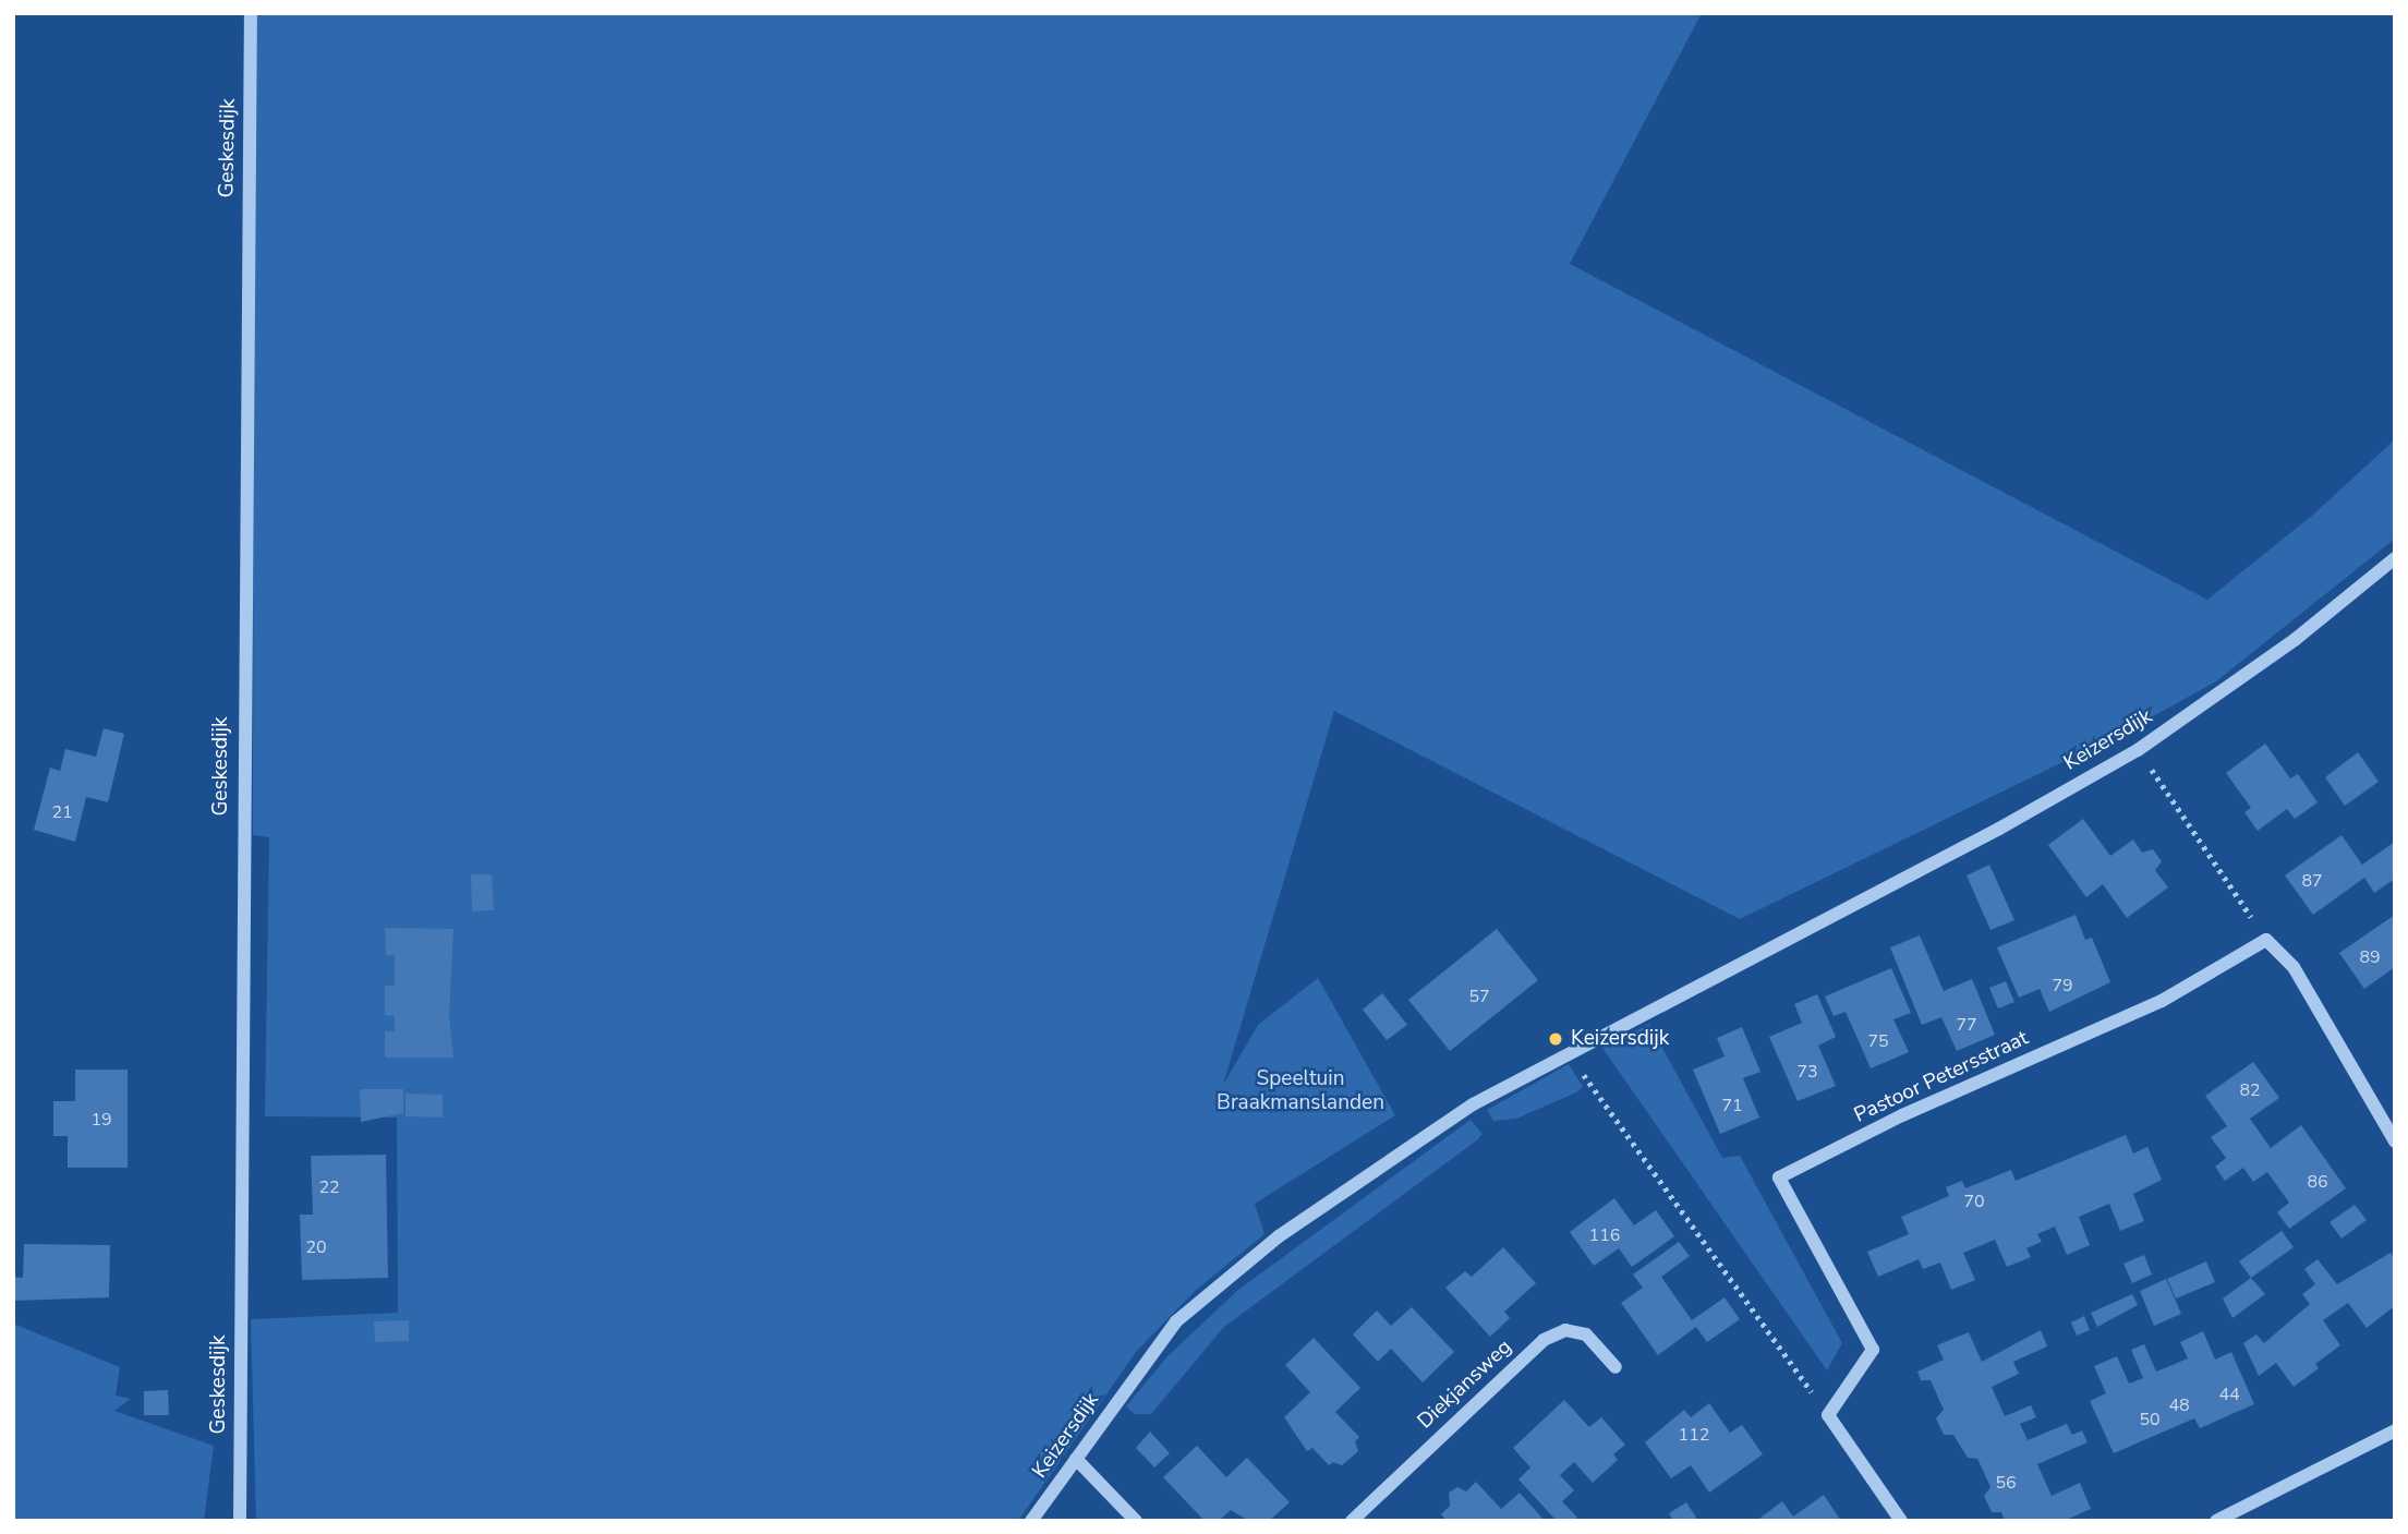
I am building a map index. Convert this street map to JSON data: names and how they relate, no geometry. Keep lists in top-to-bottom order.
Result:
{
  "streets": {
    "street": [
      "Geskesdijk",
      "Keizersdijk",
      "Pastoor Petersstraat",
      "Diekjansweg"
    ]
  },
  "parks": ["Speeltuin Braakmanslanden"],
  "places": ["Keizersdijk"],
  "house_numbers": [
    "21",
    "87",
    "89",
    "79",
    "57",
    "77",
    "75",
    "73",
    "82",
    "71",
    "19",
    "86",
    "22",
    "70",
    "116",
    "20",
    "44",
    "48",
    "50",
    "112",
    "56"
  ]
}
